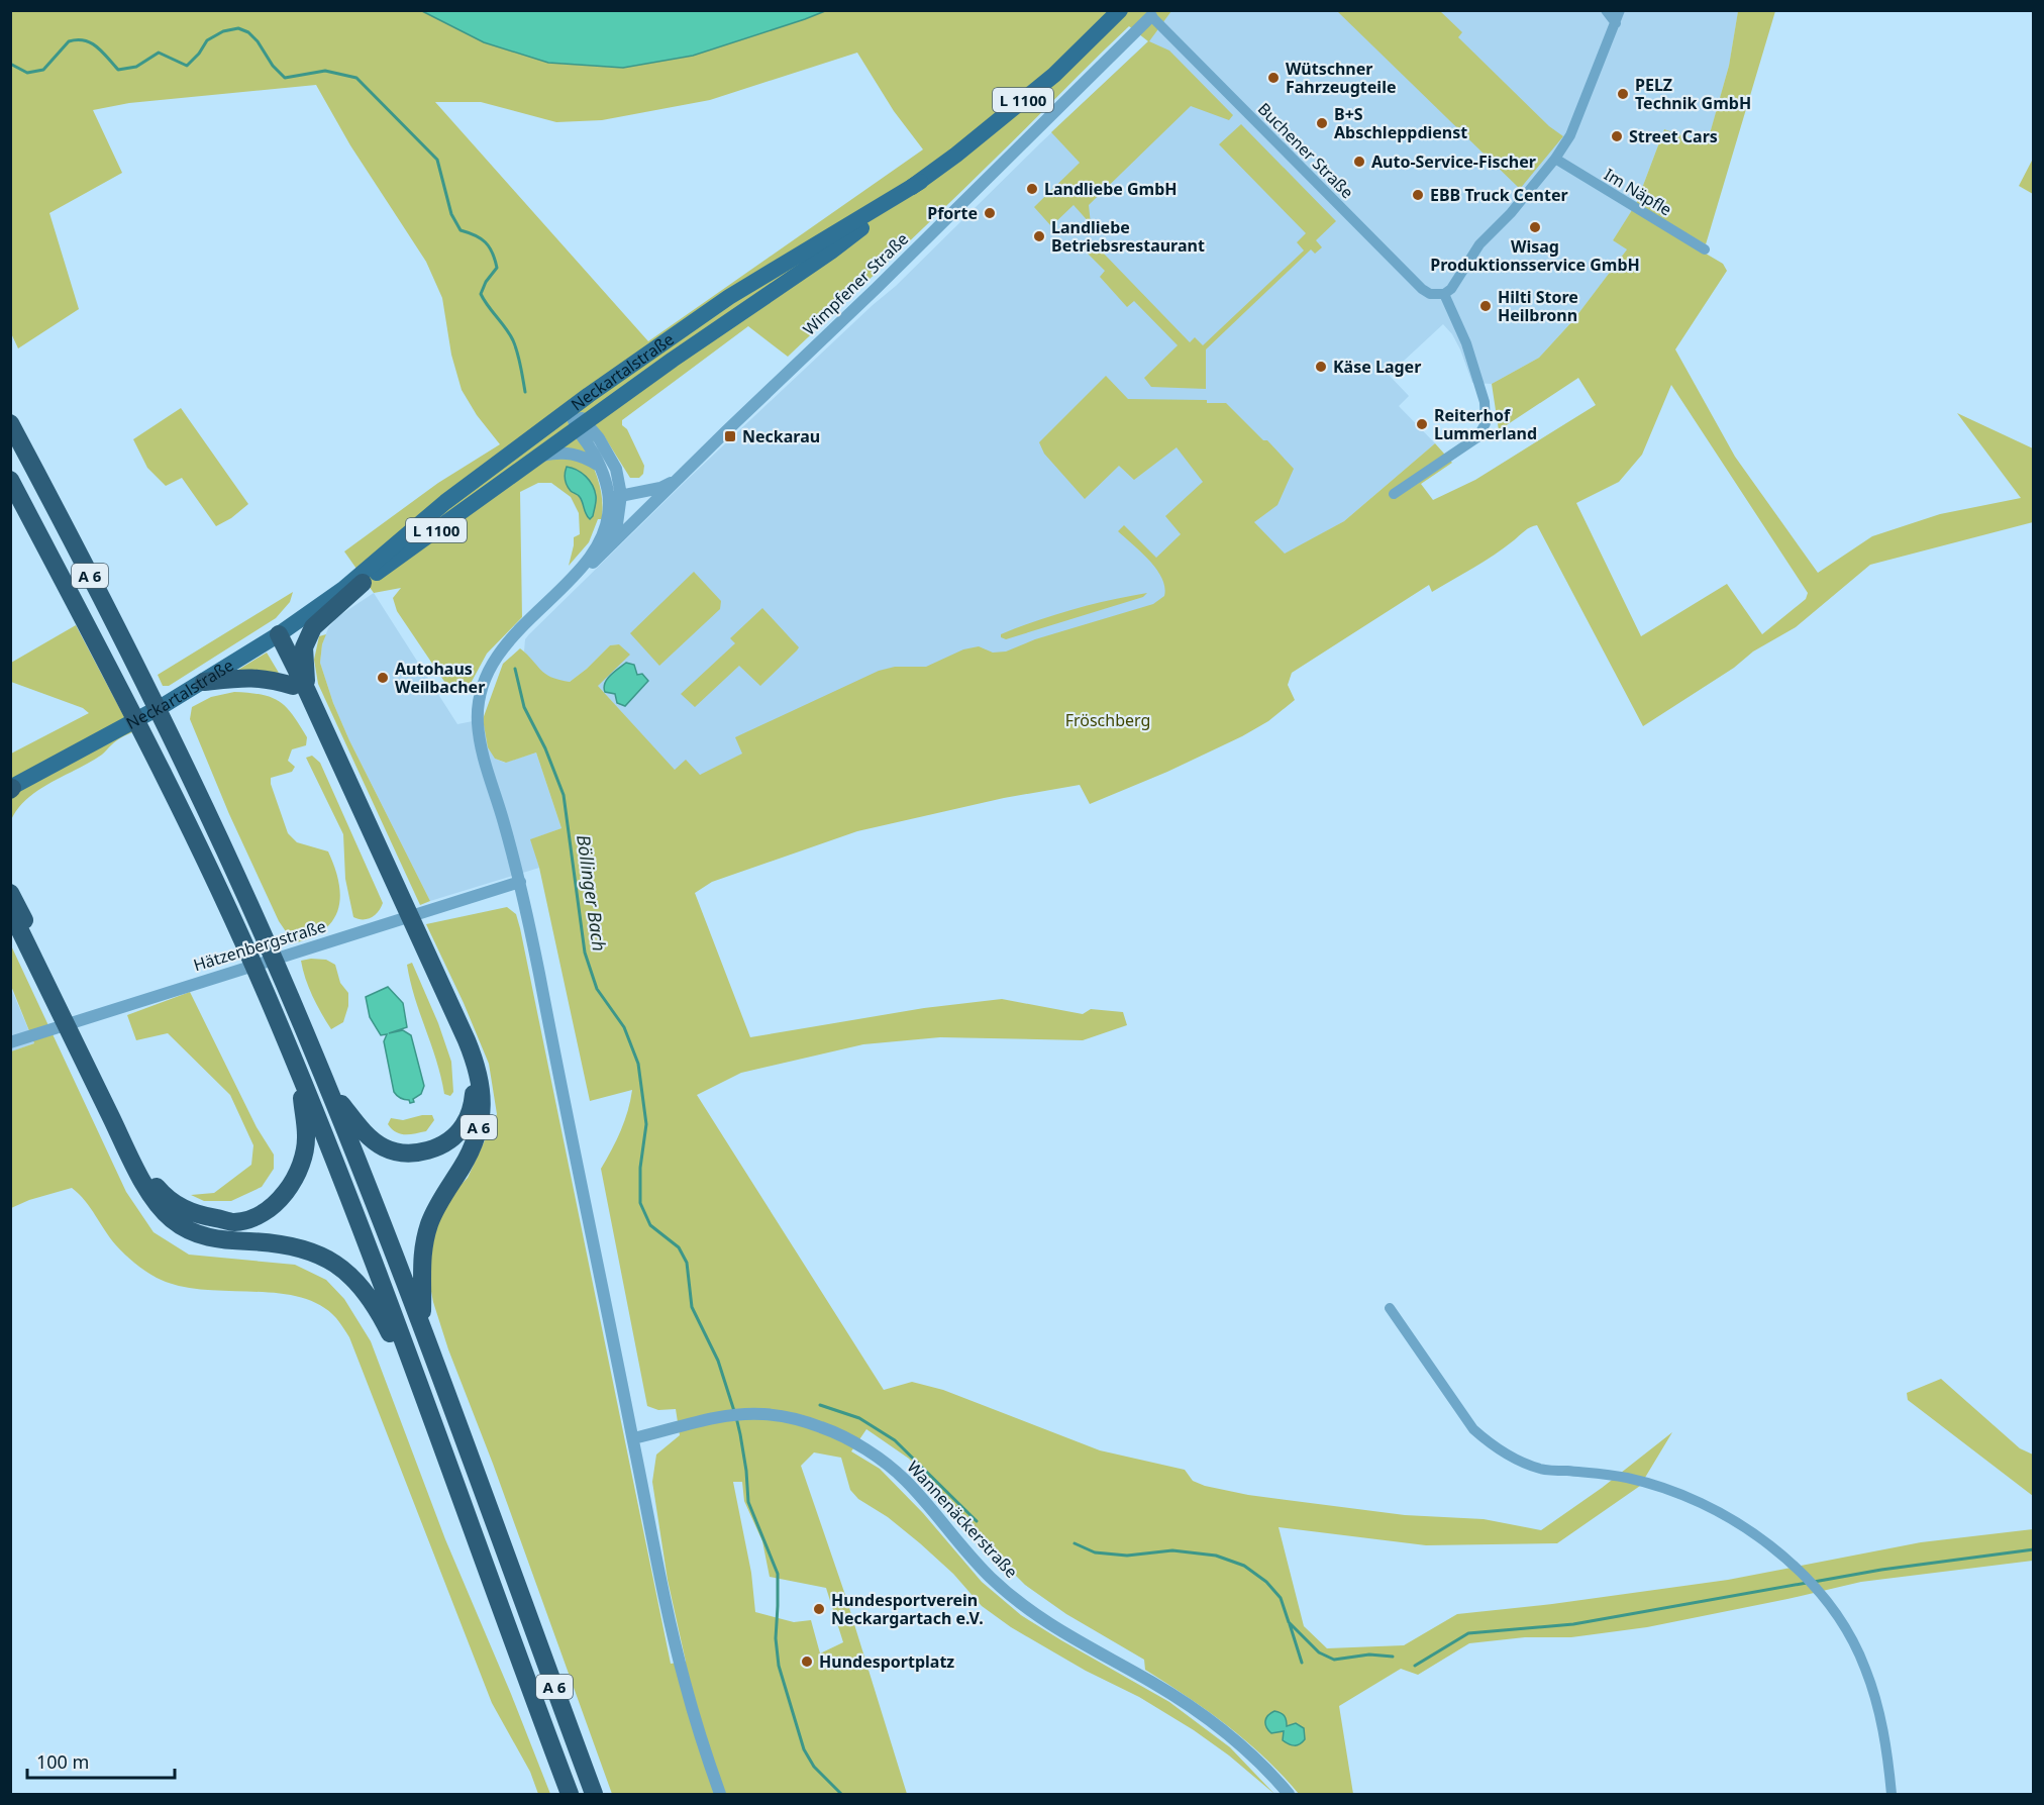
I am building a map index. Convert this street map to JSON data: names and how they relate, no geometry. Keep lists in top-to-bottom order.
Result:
{
  "streets": {
    "highway": ["A 6"],
    "main road": ["L 1100", "Neckartalstraße"],
    "street": [
      "Buchener Straße",
      "Im Näpfle",
      "Wimpfener Straße",
      "Hätzenbergstraße",
      "Wannenäckerstraße"
    ]
  },
  "crossings": [
    ["Buchener Straße", "Wimpfener Straße"],
    ["Wimpfener Straße", "Neckartalstraße"],
    ["Wimpfener Straße", "Hätzenbergstraße"],
    ["Wimpfener Straße", "Wannenäckerstraße"]
  ],
  "water": ["Böllinger Bach"],
  "parks": ["Fröschberg"],
  "places": {
    "other": [
      "Wütschner Fahrzeugteile",
      "PELZ Technik GmbH",
      "B+S Abschleppdienst",
      "Street Cars",
      "Auto-Service-Fischer",
      "Landliebe GmbH",
      "EBB Truck Center",
      "Pforte",
      "Wisag Produktionsservice GmbH",
      "Landliebe Betriebsrestaurant",
      "Hilti Store Heilbronn",
      "Käse Lager",
      "Reiterhof Lummerland",
      "Autohaus Weilbacher",
      "Hundesportverein Neckargartach e.V.",
      "Hundesportplatz"
    ],
    "transit": ["Neckarau"]
  },
  "scale_bar": "100 m"
}
